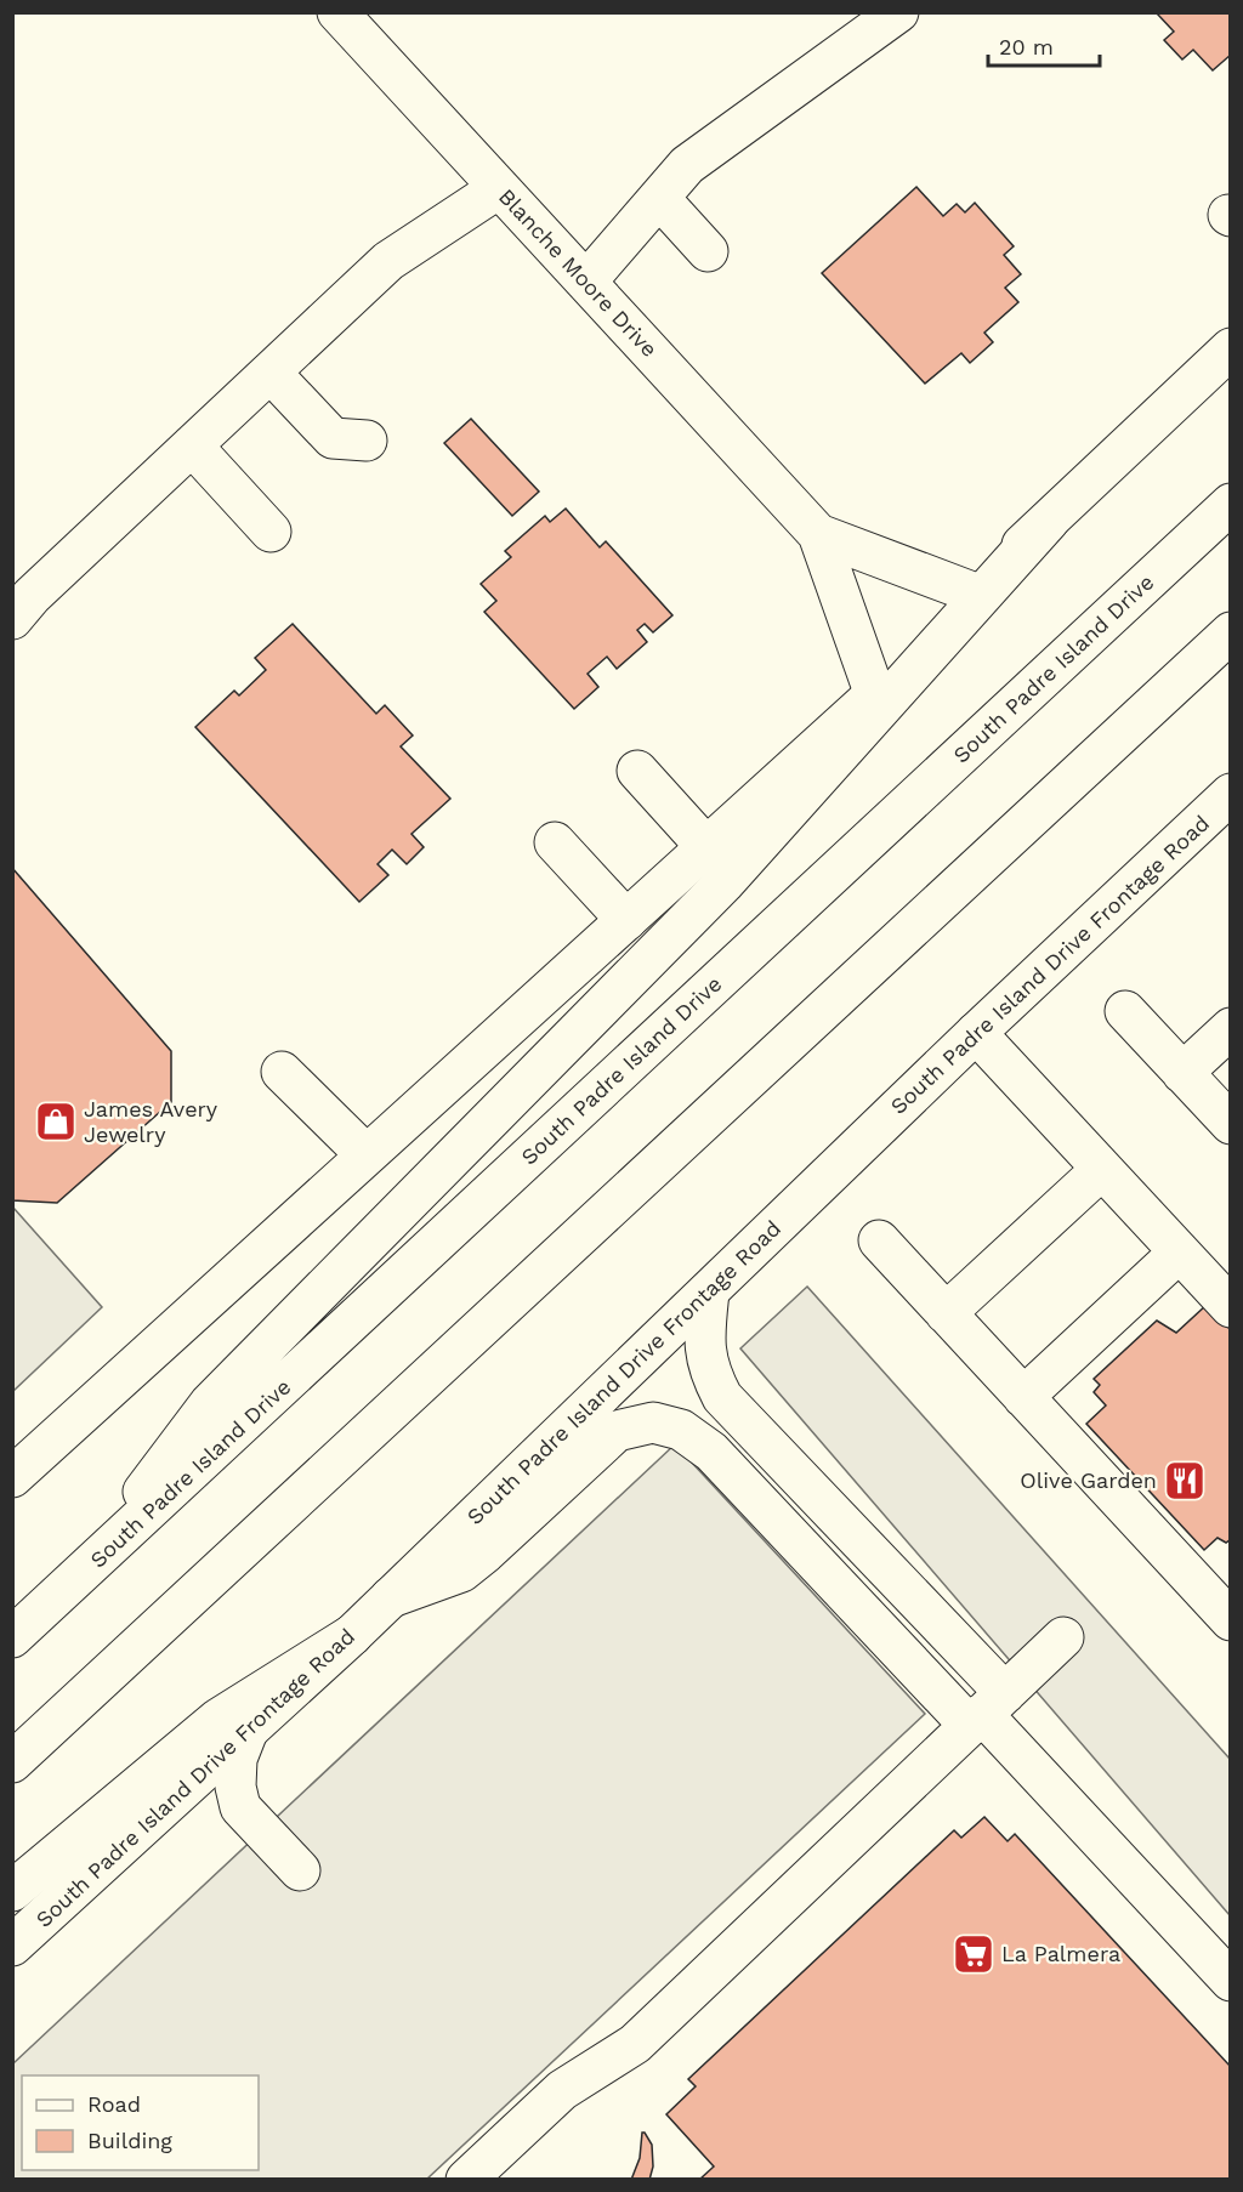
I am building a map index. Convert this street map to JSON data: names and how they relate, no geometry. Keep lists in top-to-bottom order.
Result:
{
  "streets": {
    "main road": ["Blanche Moore Drive", "South Padre Island Drive", "South Padre Island Drive Frontage Road"]
  },
  "places": {
    "shop": ["James Avery Jewelry"],
    "restaurant": ["Olive Garden"],
    "supermarket": ["La Palmera"]
  },
  "legend": ["Road", "Building"],
  "scale_bar": "20 m"
}
